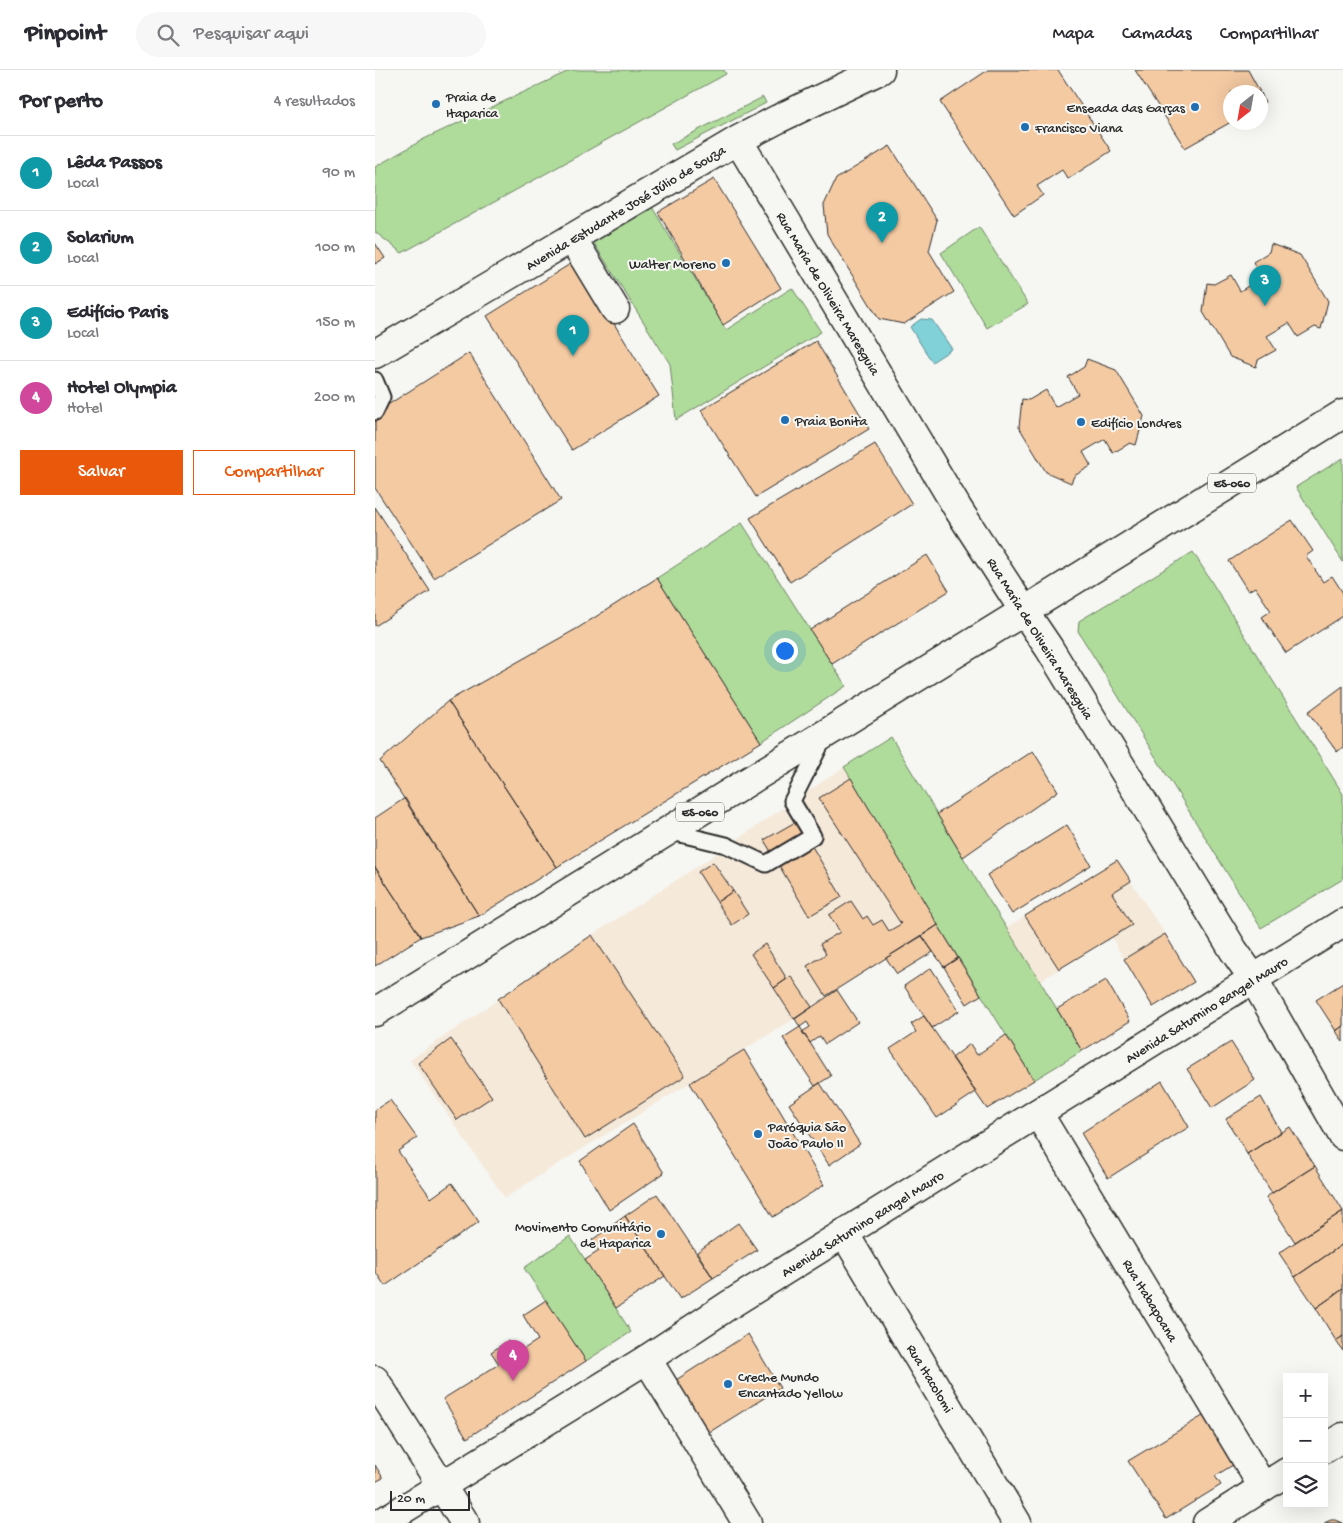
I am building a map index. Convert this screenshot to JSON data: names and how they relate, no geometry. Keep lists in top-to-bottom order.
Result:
{
  "streets": {
    "main road": [
      "Avenida Estudante José Júlio de Souza",
      "Rua Maria de Oliveira Maresguia",
      "ES-060",
      "Avenida Saturnino Rangel Mauro",
      "Rua Itabapoana",
      "Rua Itacolomi"
    ]
  },
  "crossings": [
    ["Avenida Estudante José Júlio de Souza", "Rua Maria de Oliveira Maresguia"],
    ["Rua Maria de Oliveira Maresguia", "ES-060"],
    ["Rua Maria de Oliveira Maresguia", "Avenida Saturnino Rangel Mauro"],
    ["Avenida Saturnino Rangel Mauro", "Rua Itabapoana"],
    ["Avenida Saturnino Rangel Mauro", "Rua Itacolomi"]
  ],
  "places": [
    "Praia de Itaparica",
    "Enseada das Garças",
    "Francisco Viana",
    "Walter Moreno",
    "Praia Bonita",
    "Edifício Londres",
    "Paróquia São João Paulo II",
    "Movimento Comunitário de Itaparica",
    "Creche Mundo Encantado Yellow"
  ],
  "scale_bar": "20 m",
  "north": "bottom left",
  "page": {
    "header": "Pinpoint",
    "search": "Pesquisar aqui",
    "nav": ["Mapa", "Camadas", "Compartilhar"],
    "heading": ["Por perto", "4 resultados"],
    "list": [
      {
        "mark": "1",
        "name": "Lêda Passos",
        "note": "Local",
        "value": "90 m"
      },
      {
        "mark": "2",
        "name": "Solarium",
        "note": "Local",
        "value": "100 m"
      },
      {
        "mark": "3",
        "name": "Edifício Paris",
        "note": "Local",
        "value": "150 m"
      },
      {
        "mark": "4",
        "name": "Hotel Olympia",
        "note": "Hotel",
        "value": "200 m"
      }
    ],
    "pins": [
      "2",
      "3",
      "1",
      "4"
    ],
    "buttons": ["Salvar", "Compartilhar"],
    "map_buttons": ["+", "−"],
    "scale": "20 m"
  }
}
